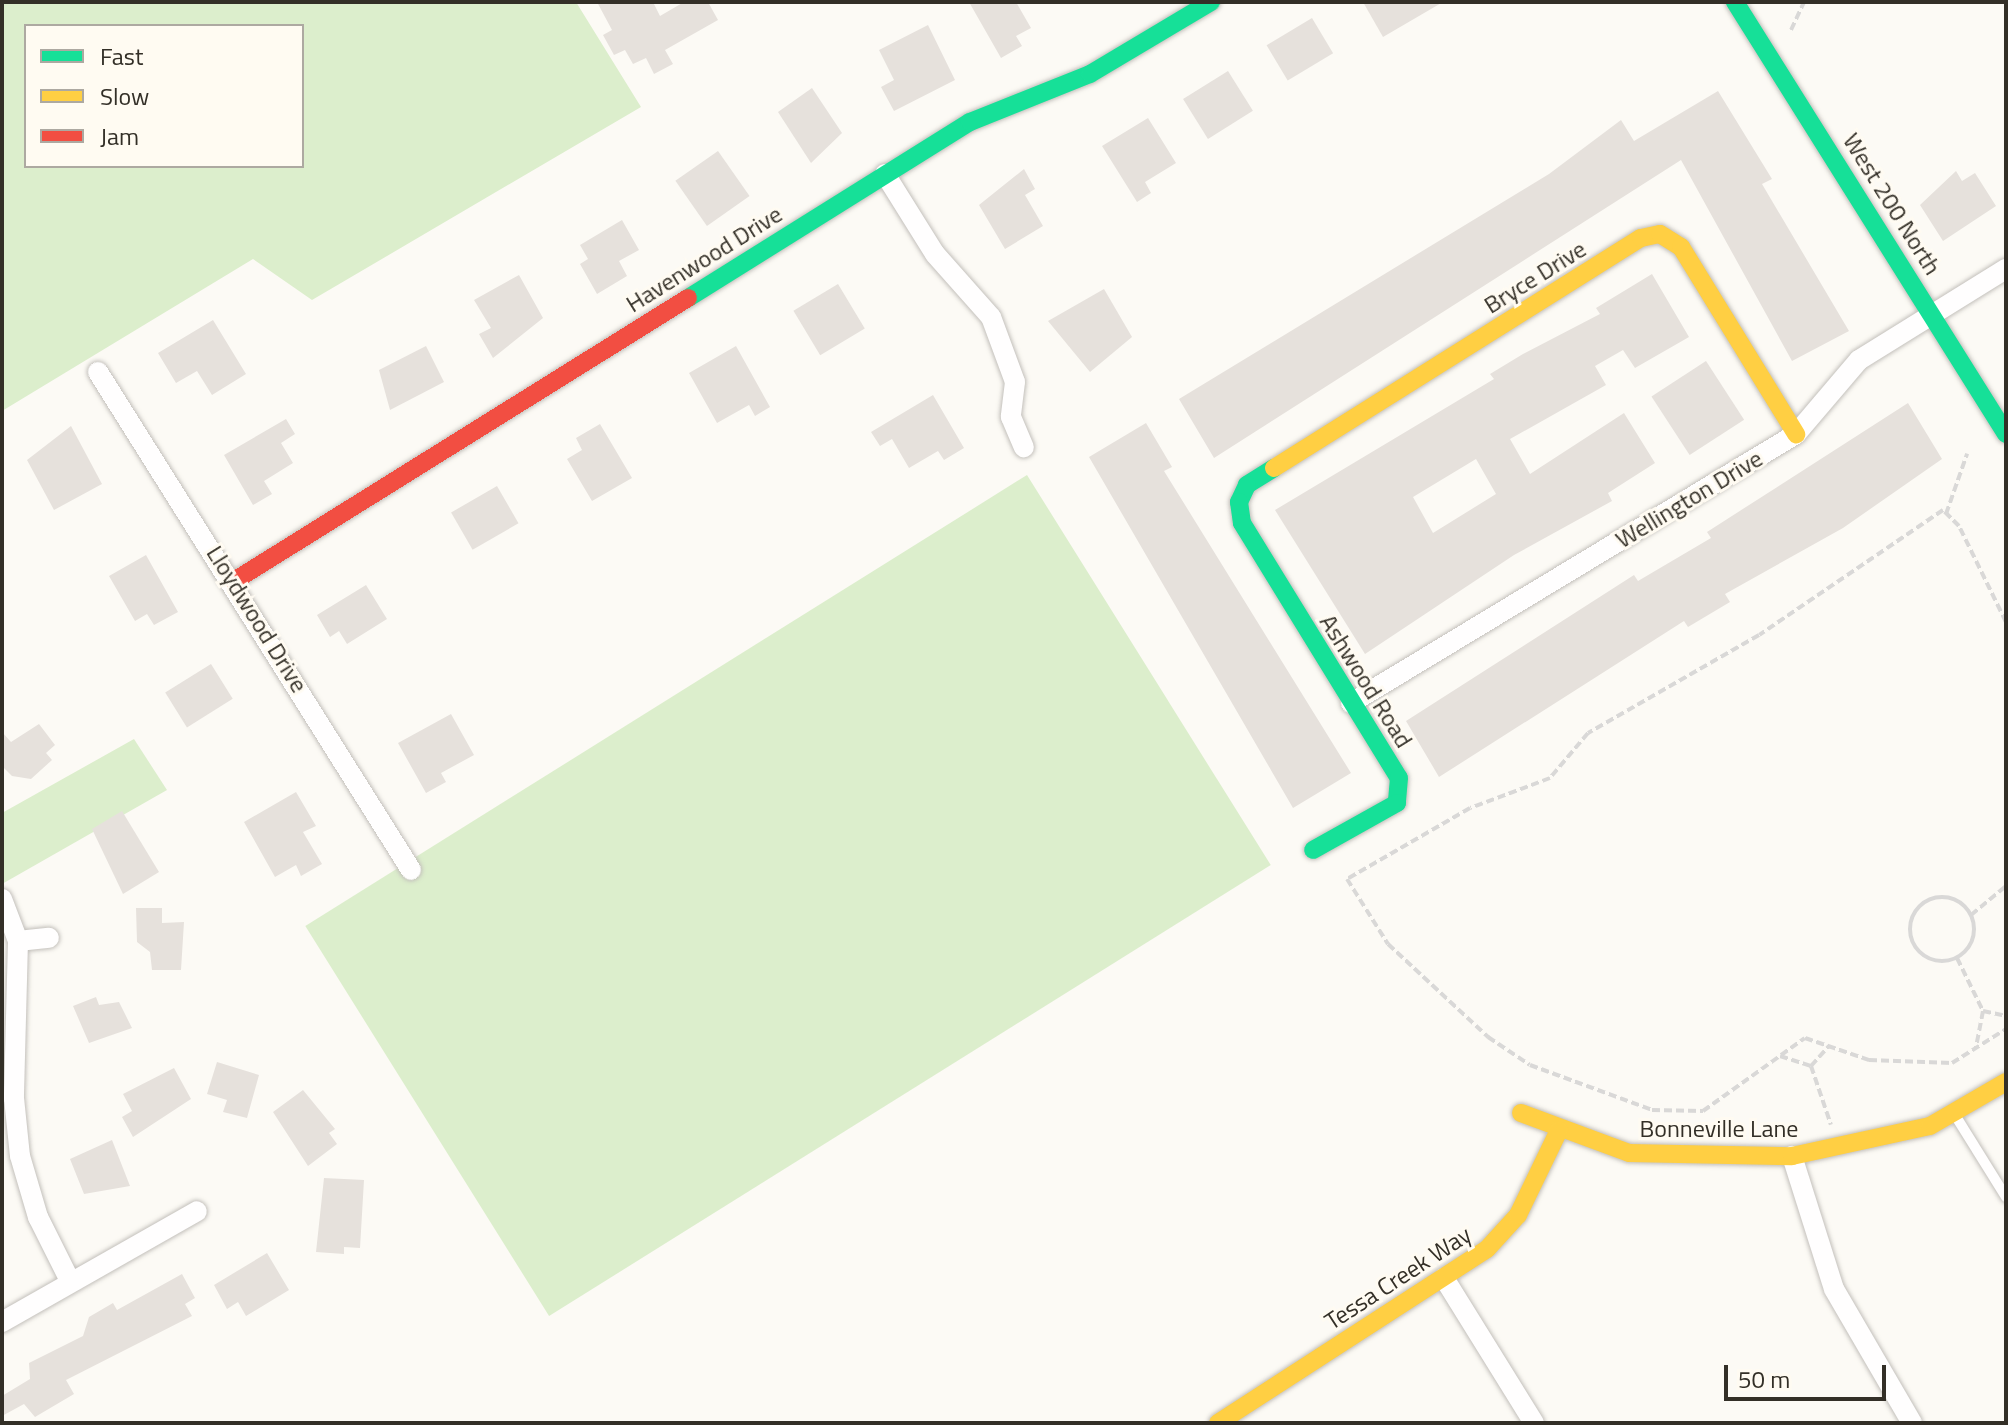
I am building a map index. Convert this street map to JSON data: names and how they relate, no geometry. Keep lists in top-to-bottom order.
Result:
{
  "streets": {
    "street": [
      "West 200 North",
      "Havenwood Drive",
      "Bryce Drive",
      "Wellington Drive",
      "Lloydwood Drive",
      "Ashwood Road",
      "Bonneville Lane",
      "Tessa Creek Way"
    ]
  },
  "crossings": [
    ["West 200 North", "Wellington Drive"],
    ["Havenwood Drive", "Lloydwood Drive"],
    ["Bryce Drive", "Wellington Drive"],
    ["Bryce Drive", "Ashwood Road"],
    ["Wellington Drive", "Ashwood Road"],
    ["Bonneville Lane", "Tessa Creek Way"]
  ],
  "legend": ["Fast", "Slow", "Jam"],
  "scale_bar": "50 m"
}
